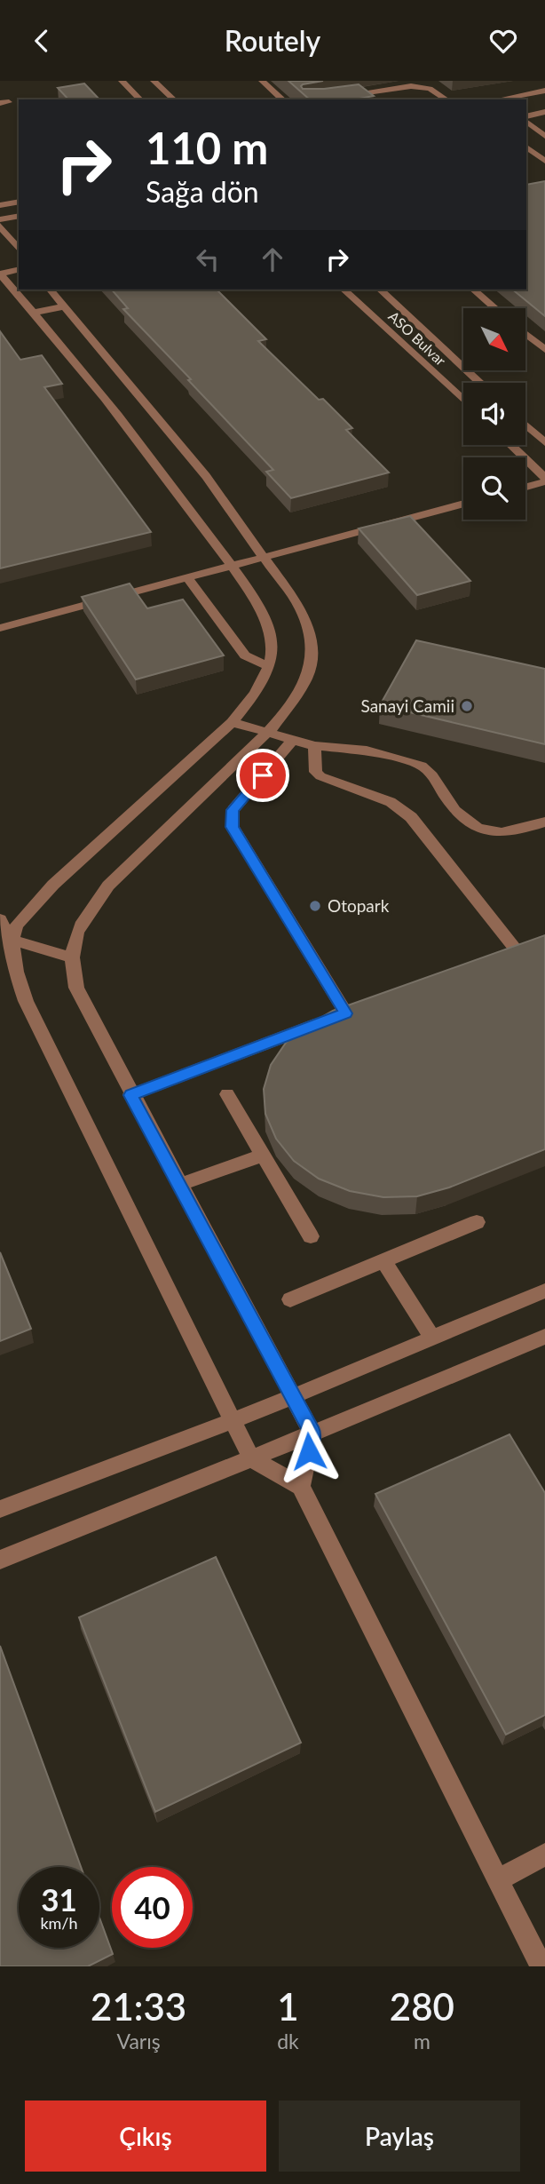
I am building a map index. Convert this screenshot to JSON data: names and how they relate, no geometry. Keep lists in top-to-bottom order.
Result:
{
  "streets": {
    "street": ["ASO Bulvar"]
  },
  "places": ["Sanayi Camii", "Otopark"],
  "north": "bottom right",
  "page": {
    "header": "Routely",
    "turn": ["110 m", "Sağa dön"],
    "speed": "31 km/h",
    "limit": "40",
    "eta": [
      "21:33",
      "Varış",
      "1",
      "dk",
      "280",
      "m"
    ],
    "buttons": ["Çıkış", "Paylaş"]
  }
}
